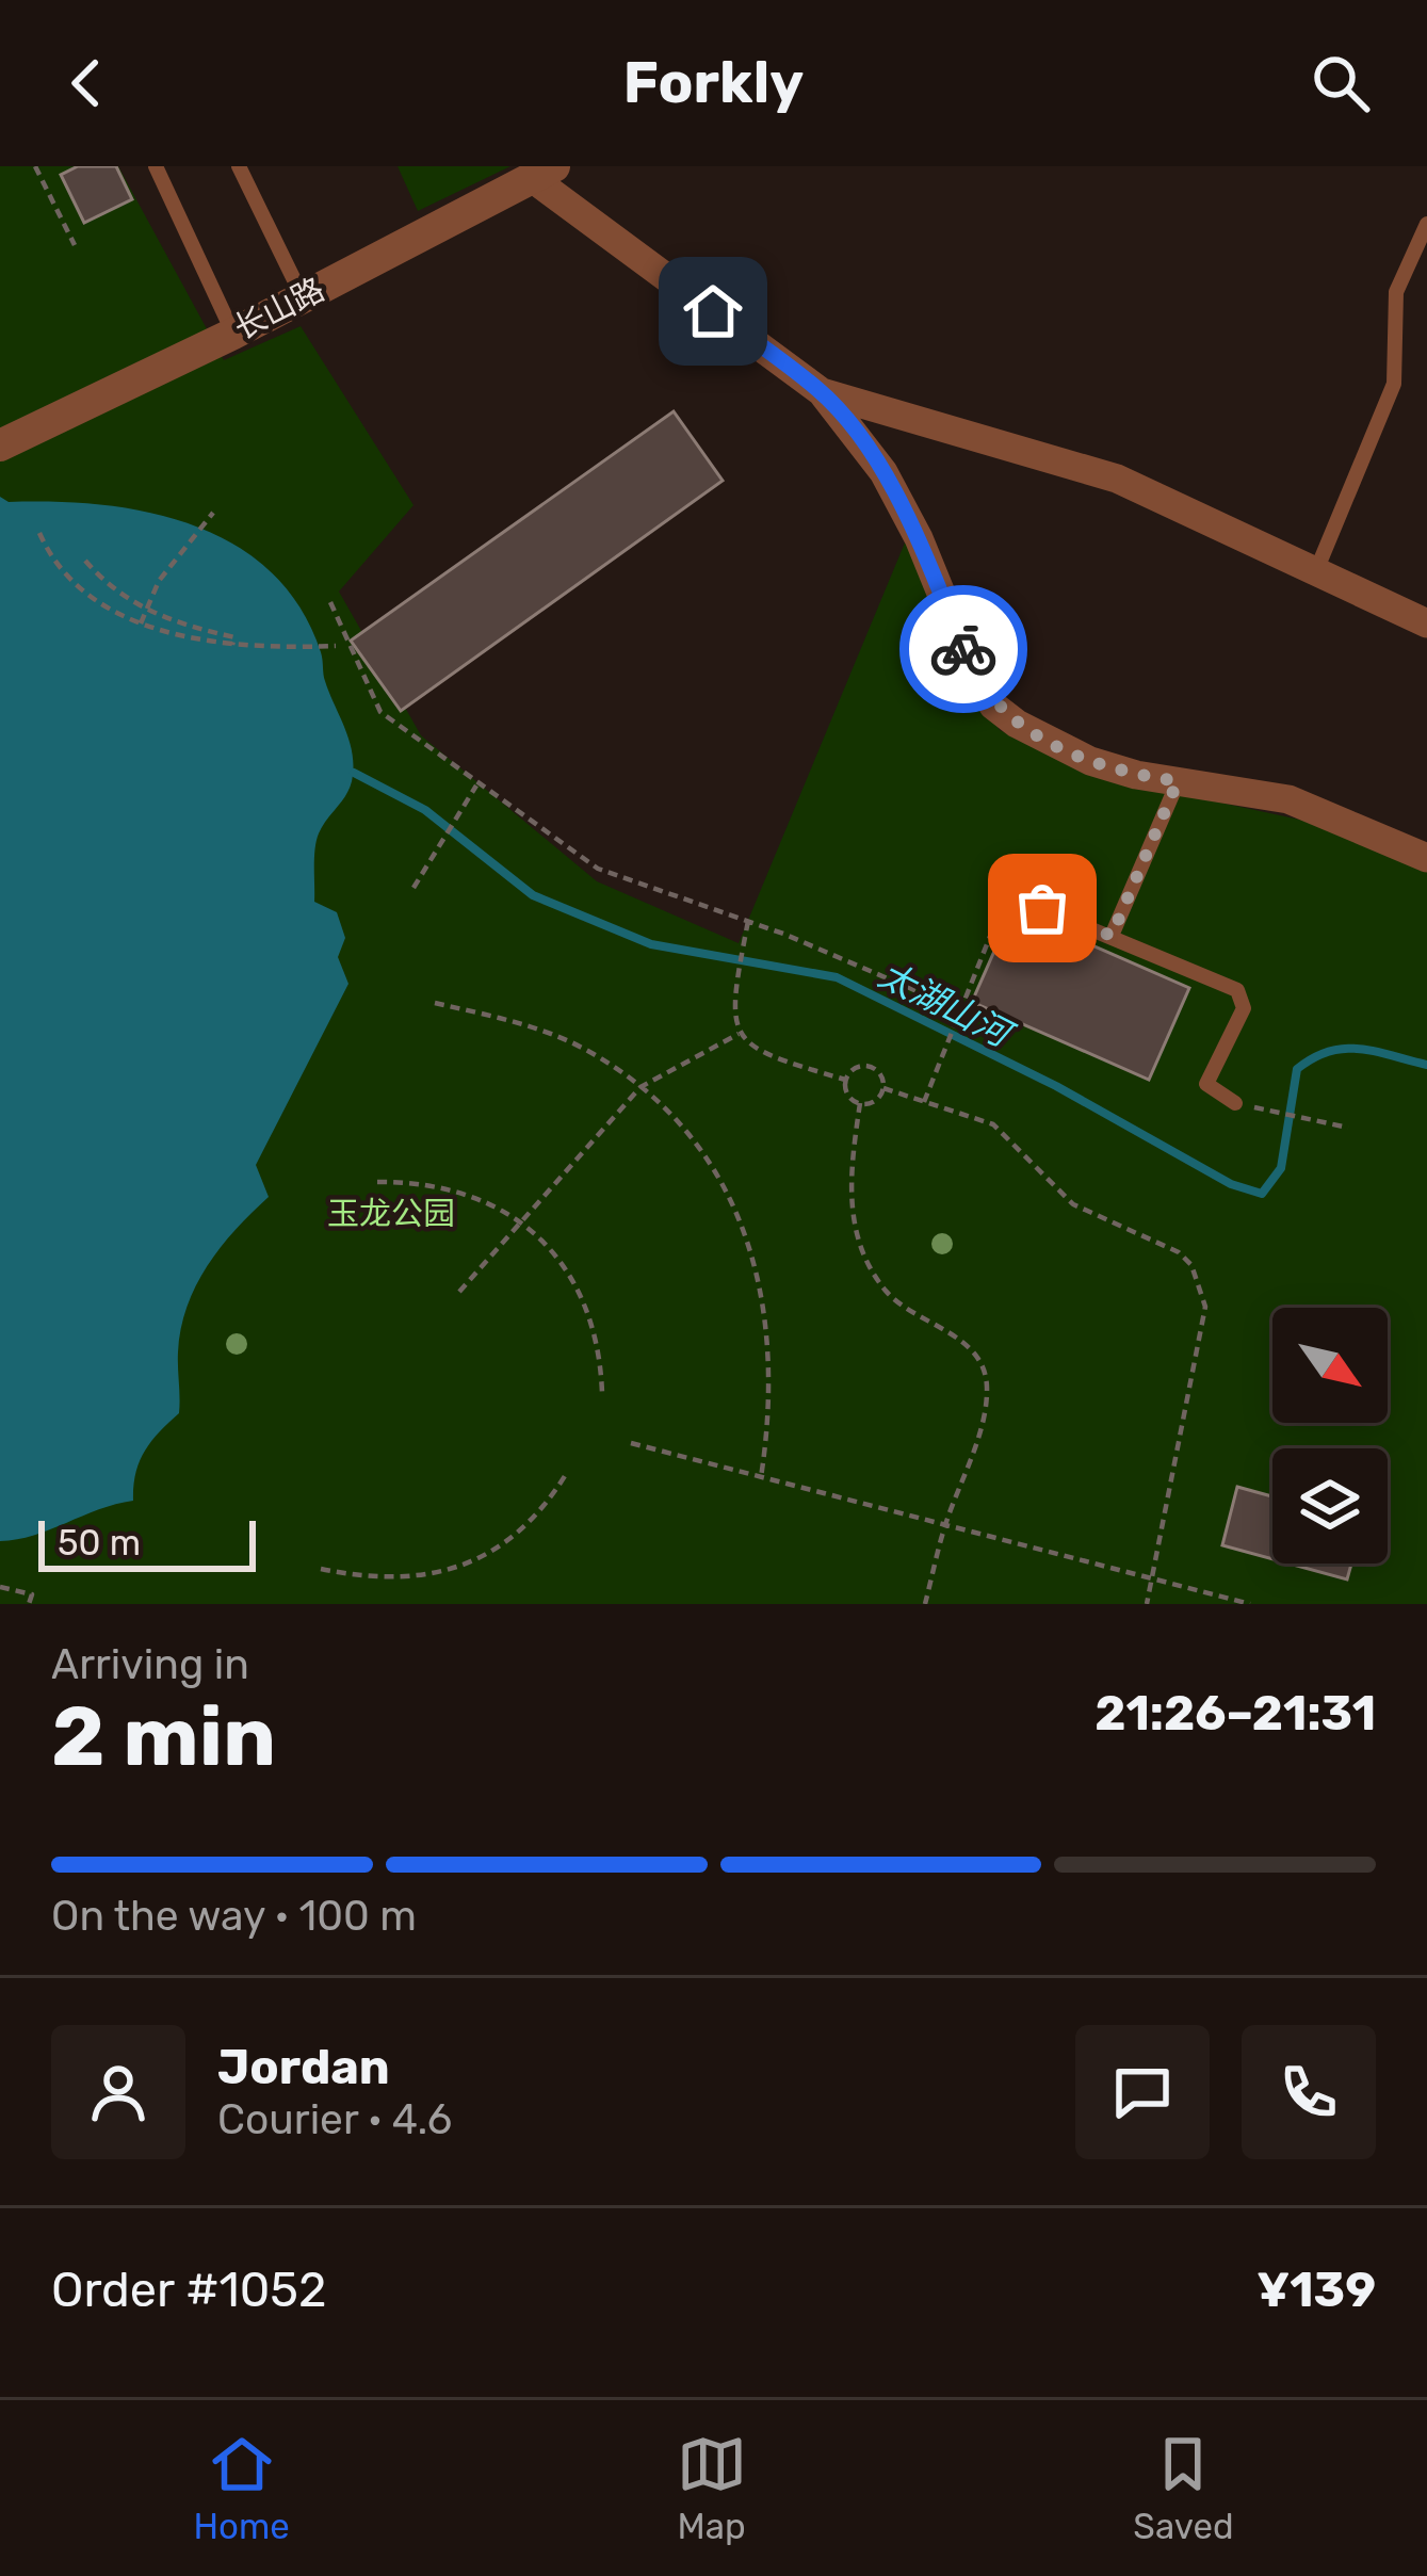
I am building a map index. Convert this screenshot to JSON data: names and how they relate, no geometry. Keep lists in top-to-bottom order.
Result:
{
  "streets": {
    "street": ["长山路"]
  },
  "water": ["太湖山河"],
  "parks": ["玉龙公园"],
  "scale_bar": "50 m",
  "north": "bottom right",
  "page": {
    "header": "Forkly",
    "scale": "50 m",
    "heading": ["2 min", "Arriving in", "21:26–21:31"],
    "panel": [
      "Jordan",
      "Courier · 4.6",
      "Order #1052",
      "¥139"
    ],
    "bar": "On the way · 100 m",
    "tabs": ["Home", "Map", "Saved"]
  }
}
